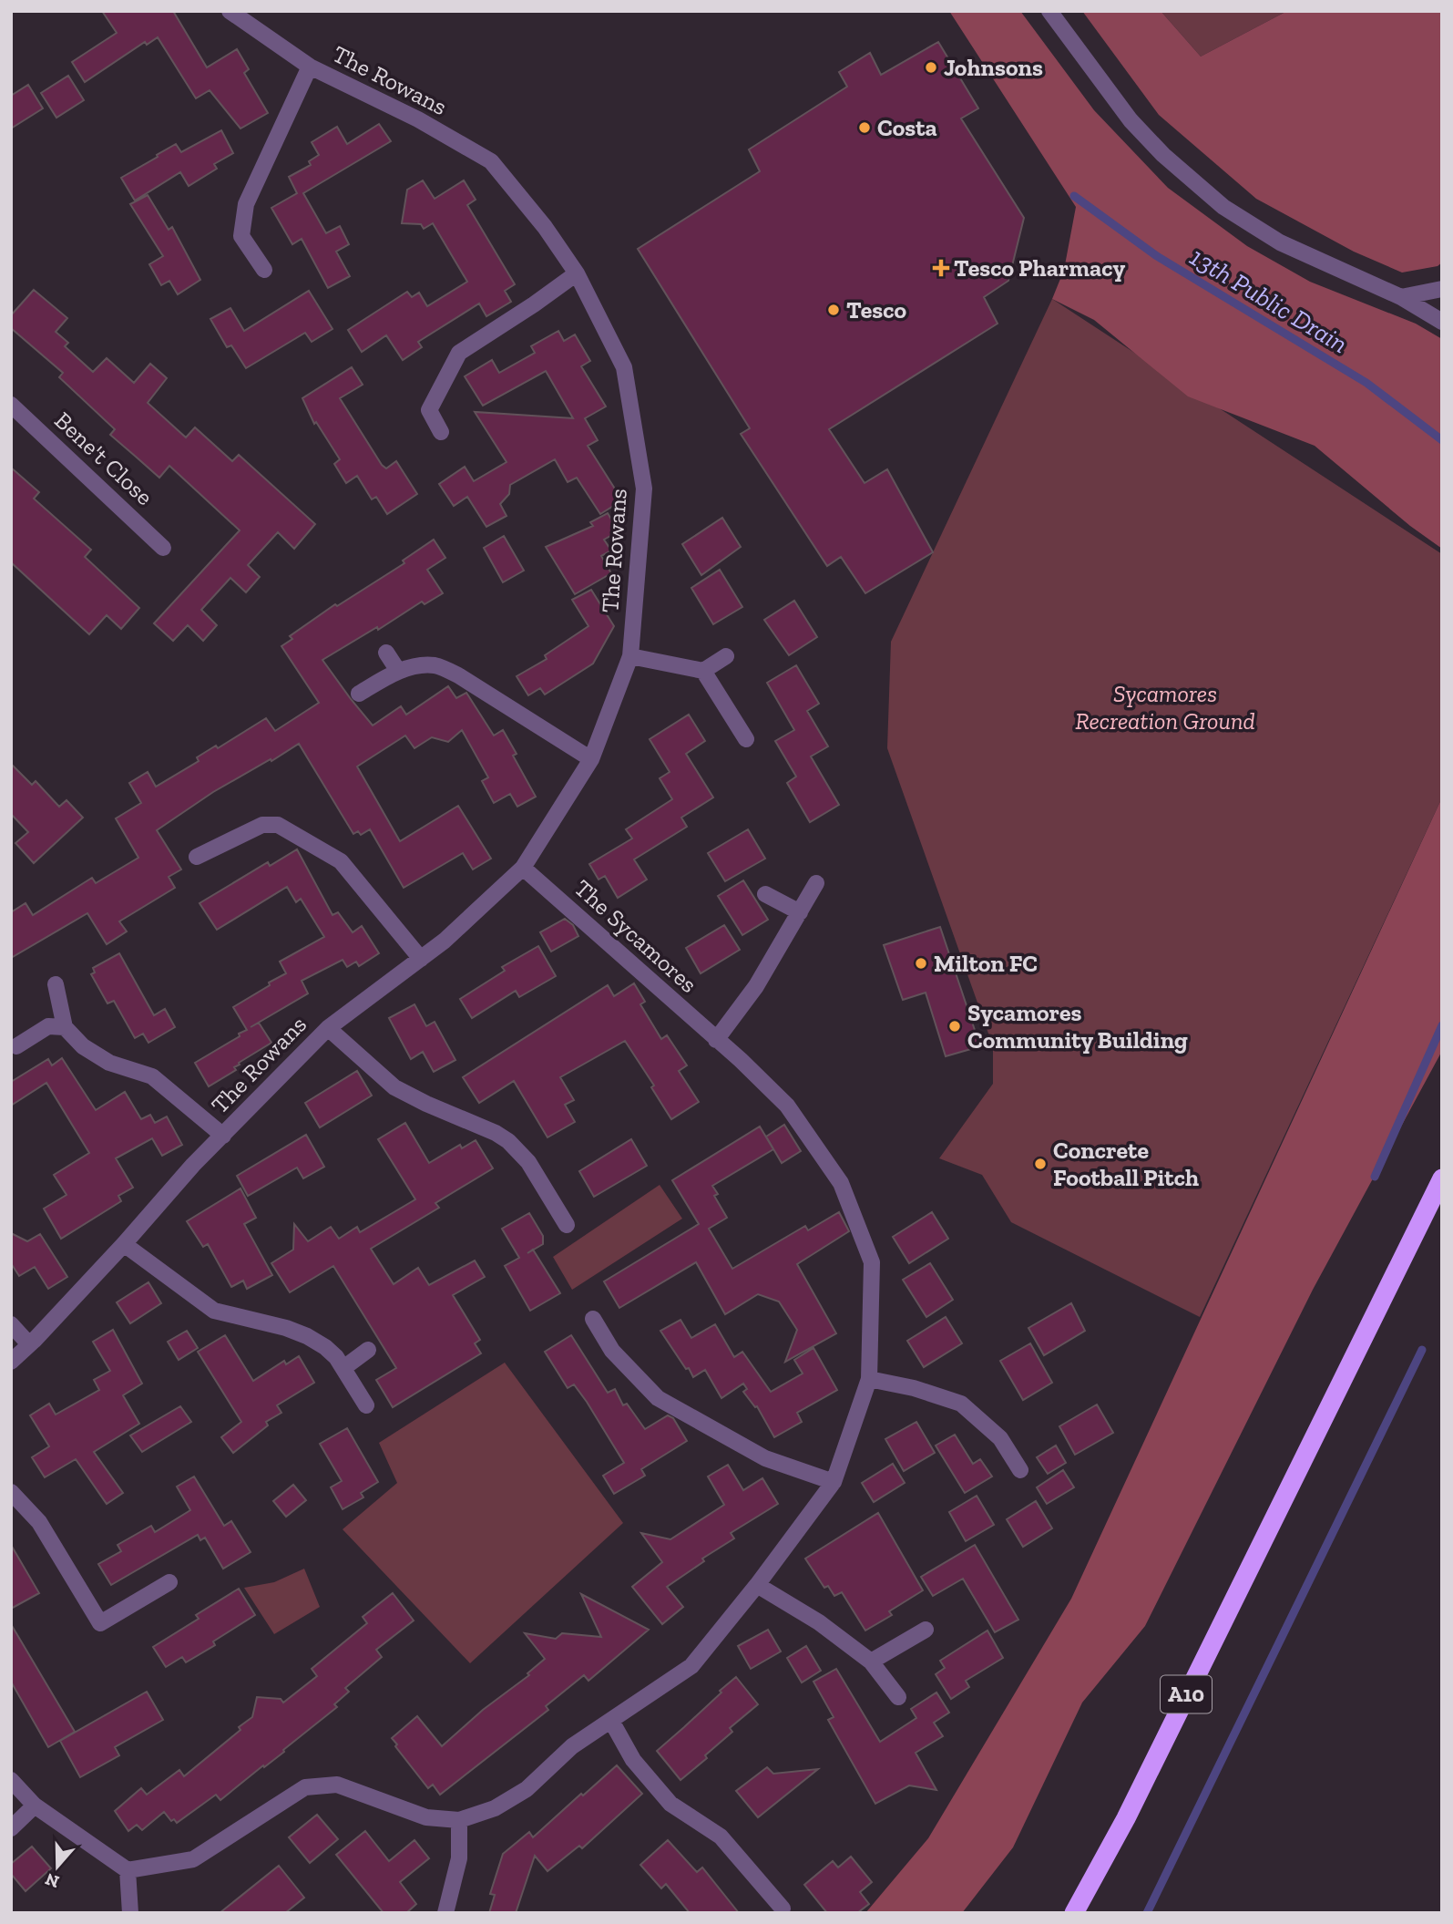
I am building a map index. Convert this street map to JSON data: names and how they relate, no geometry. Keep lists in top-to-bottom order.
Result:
{
  "streets": {
    "highway": ["A10"],
    "street": ["The Rowans", "Bene't Close", "The Sycamores"]
  },
  "crossings": [
    ["The Rowans", "The Sycamores"]
  ],
  "water": ["13th Public Drain"],
  "parks": ["Sycamores Recreation Ground"],
  "places": {
    "other": [
      "Johnsons",
      "Costa",
      "Tesco",
      "Milton FC",
      "Sycamores Community Building",
      "Concrete Football Pitch"
    ],
    "health": ["Tesco Pharmacy"]
  },
  "north": "bottom"
}
